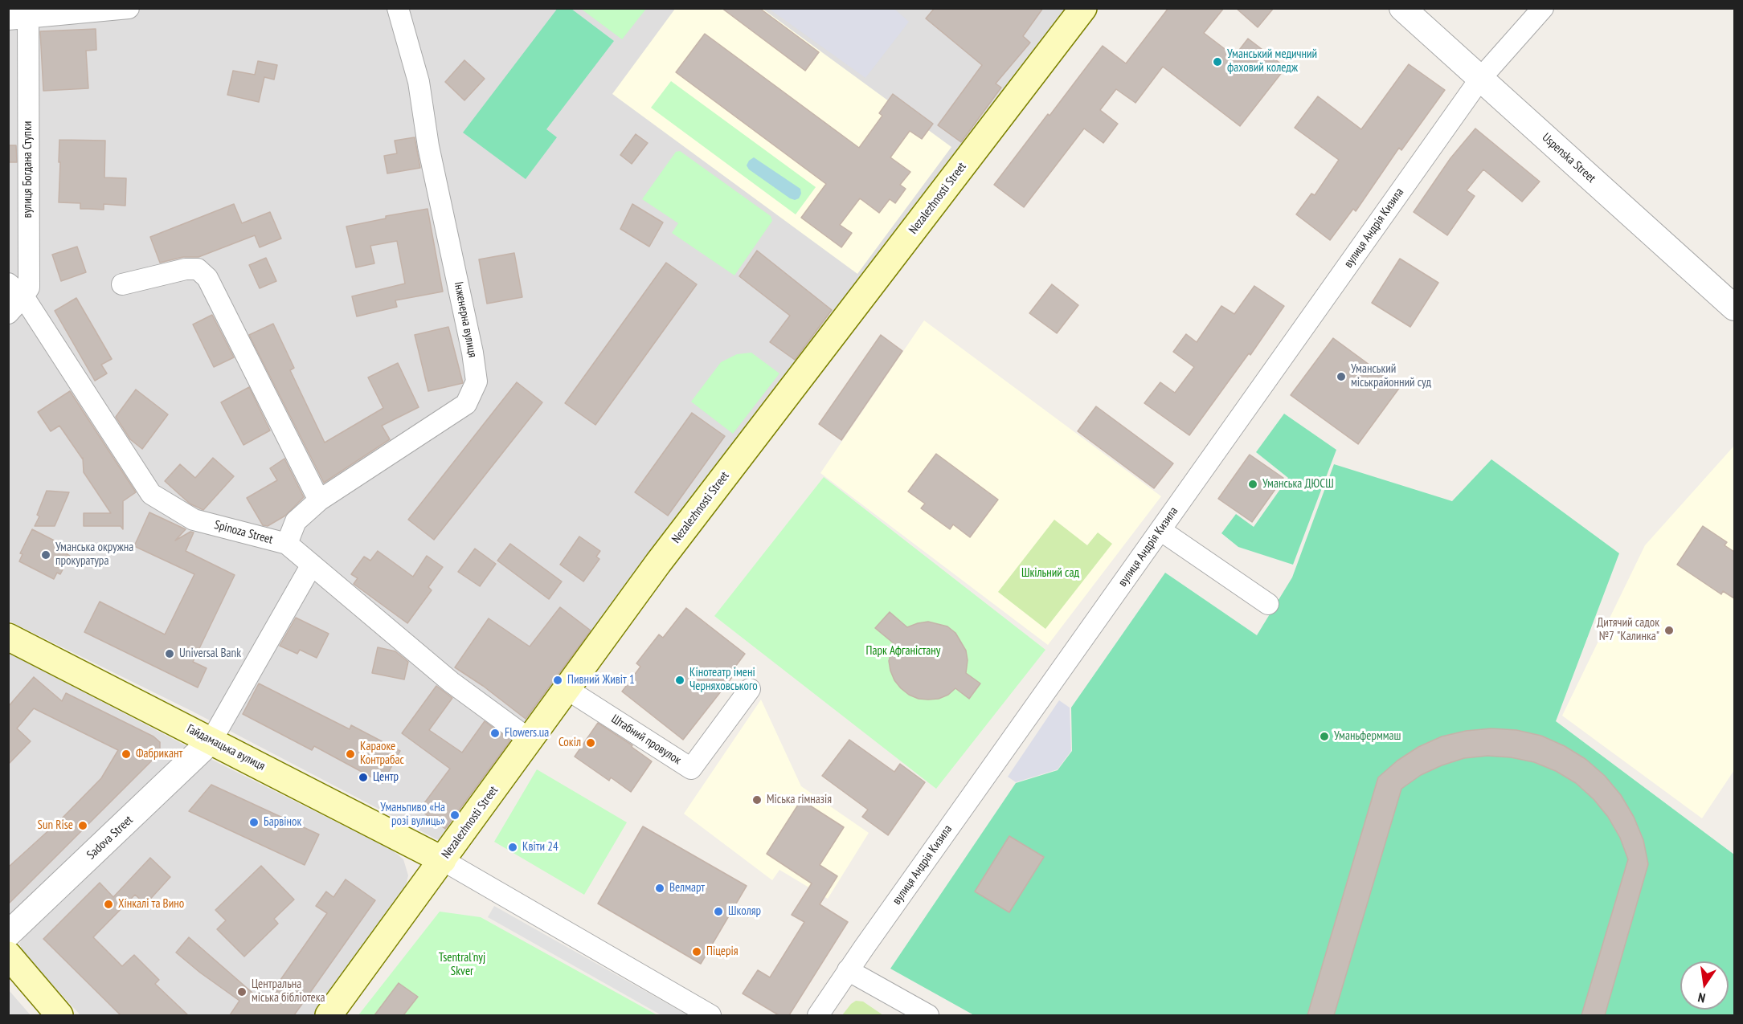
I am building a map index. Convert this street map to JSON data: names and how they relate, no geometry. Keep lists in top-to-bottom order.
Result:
{
  "streets": {
    "main road": ["Nezalezhnosti Street", "Гайдамацька вулиця"],
    "street": [
      "Uspenska Street",
      "вулиця Богдана Ступки",
      "вулиця Андрія Кизила",
      "Інженерна вулиця",
      "Spinoza Street",
      "Штабний провулок",
      "Sadova Street"
    ]
  },
  "crossings": [
    ["Uspenska Street", "вулиця Андрія Кизила"],
    ["вулиця Богдана Ступки", "Spinoza Street"],
    ["Nezalezhnosti Street", "Spinoza Street"],
    ["Nezalezhnosti Street", "Штабний провулок"],
    ["Nezalezhnosti Street", "Гайдамацька вулиця"],
    ["Інженерна вулиця", "Spinoza Street"],
    ["Гайдамацька вулиця", "Sadova Street"]
  ],
  "parks": ["Шкільний сад", "Парк Афганістану", "Tsentral'nyj Skver"],
  "places": [
    "Уманський медичний фаховий коледж",
    "Уманський міськрайонний суд",
    "Уманська ДЮСШ",
    "Уманська окружна прокуратура",
    "Дитячий садок №7 \"Калинка\"",
    "Universal Bank",
    "Пивний Живіт 1",
    "Кінотеатр імені Черняховського",
    "Flowers.ua",
    "Уманьферммаш",
    "Сокіл",
    "Фабрикант",
    "Караоке Контрабас",
    "Центр",
    "Міська гімназія",
    "Уманьпиво «На розі вулиць»",
    "Барвінок",
    "Sun Rise",
    "Квіти 24",
    "Велмарт",
    "Хінкалі та Вино",
    "Школяр",
    "Піцерія",
    "Центральна міська бібліотека"
  ],
  "north": "bottom"
}
